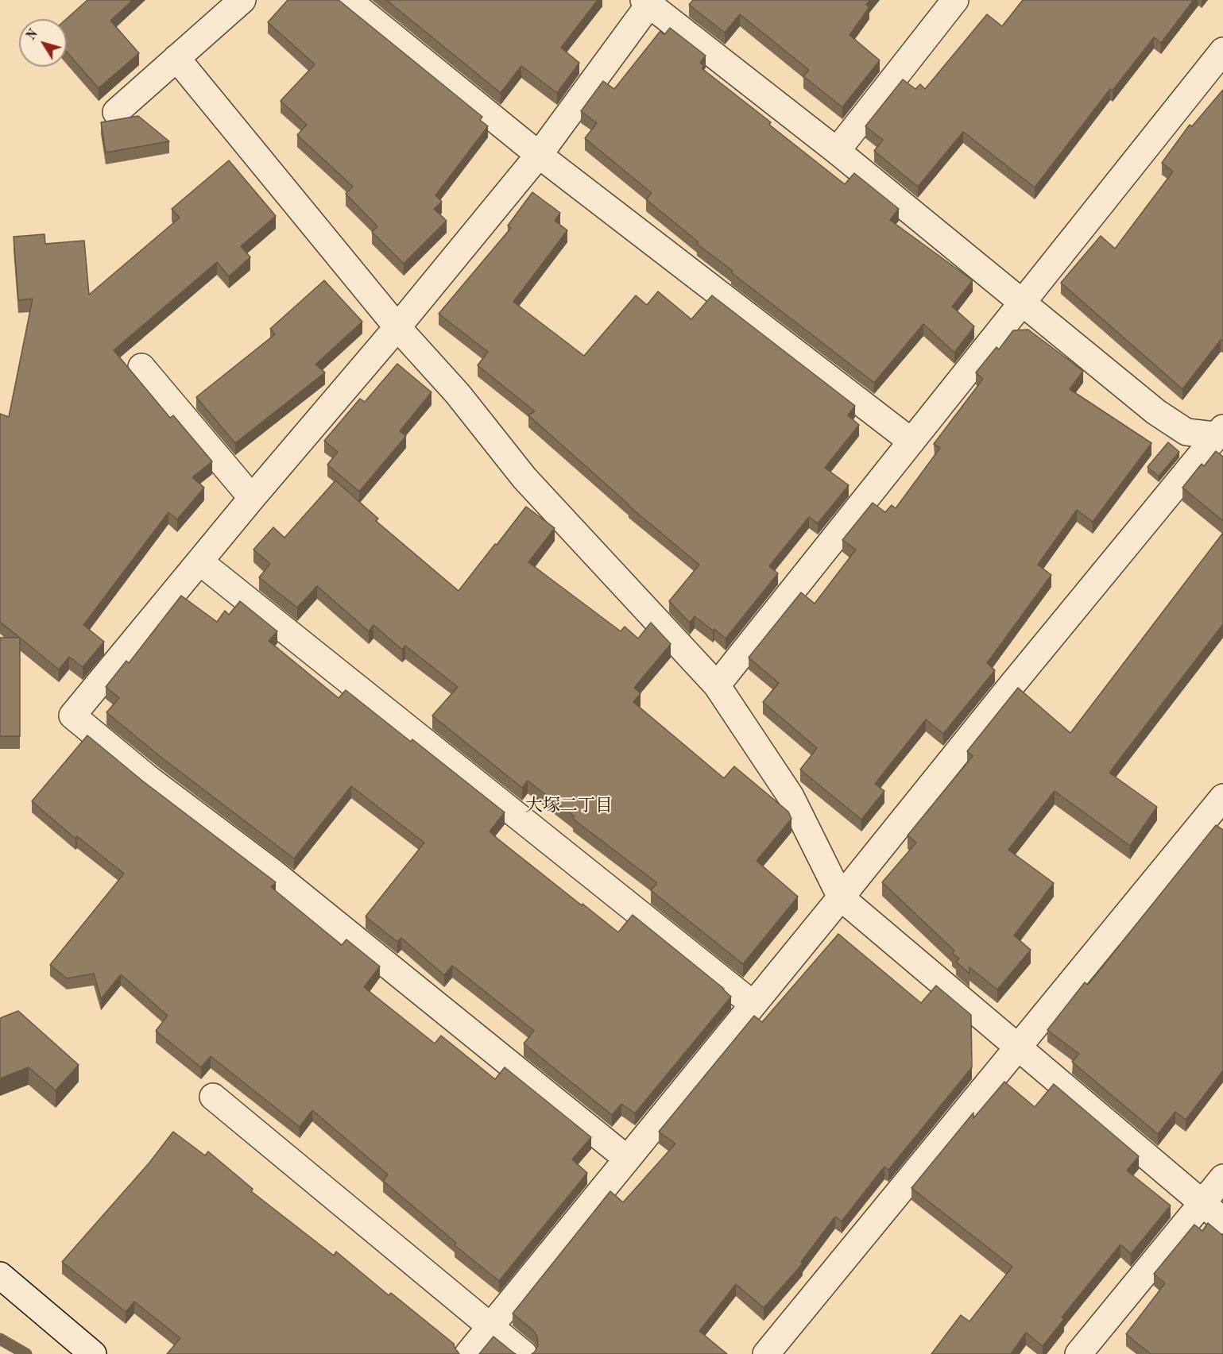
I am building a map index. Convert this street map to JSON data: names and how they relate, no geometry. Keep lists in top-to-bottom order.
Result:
{
  "districts": ["大塚二丁目"],
  "north": "top left"
}
